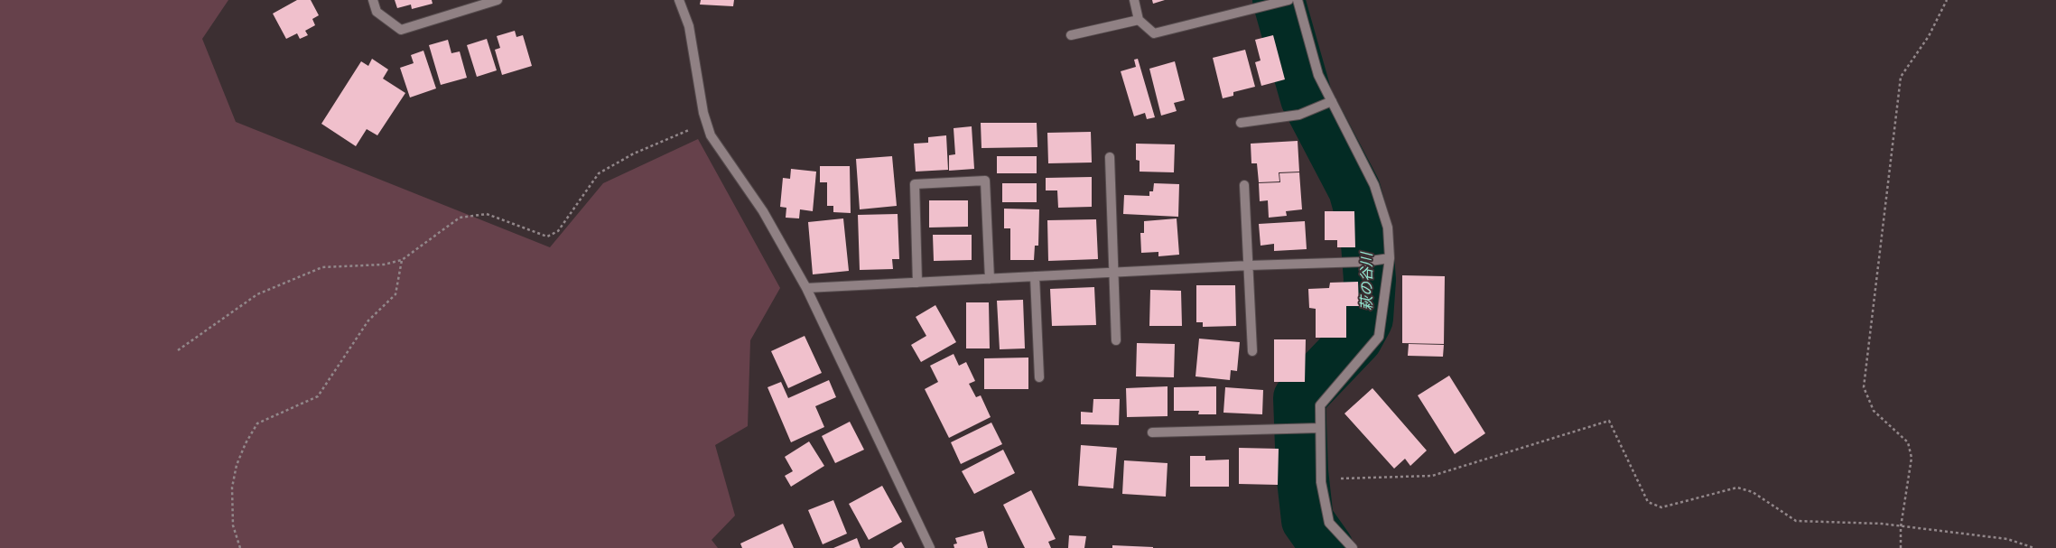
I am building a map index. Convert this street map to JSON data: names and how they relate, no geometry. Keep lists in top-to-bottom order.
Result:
{
  "water": ["萩の谷川"]
}
